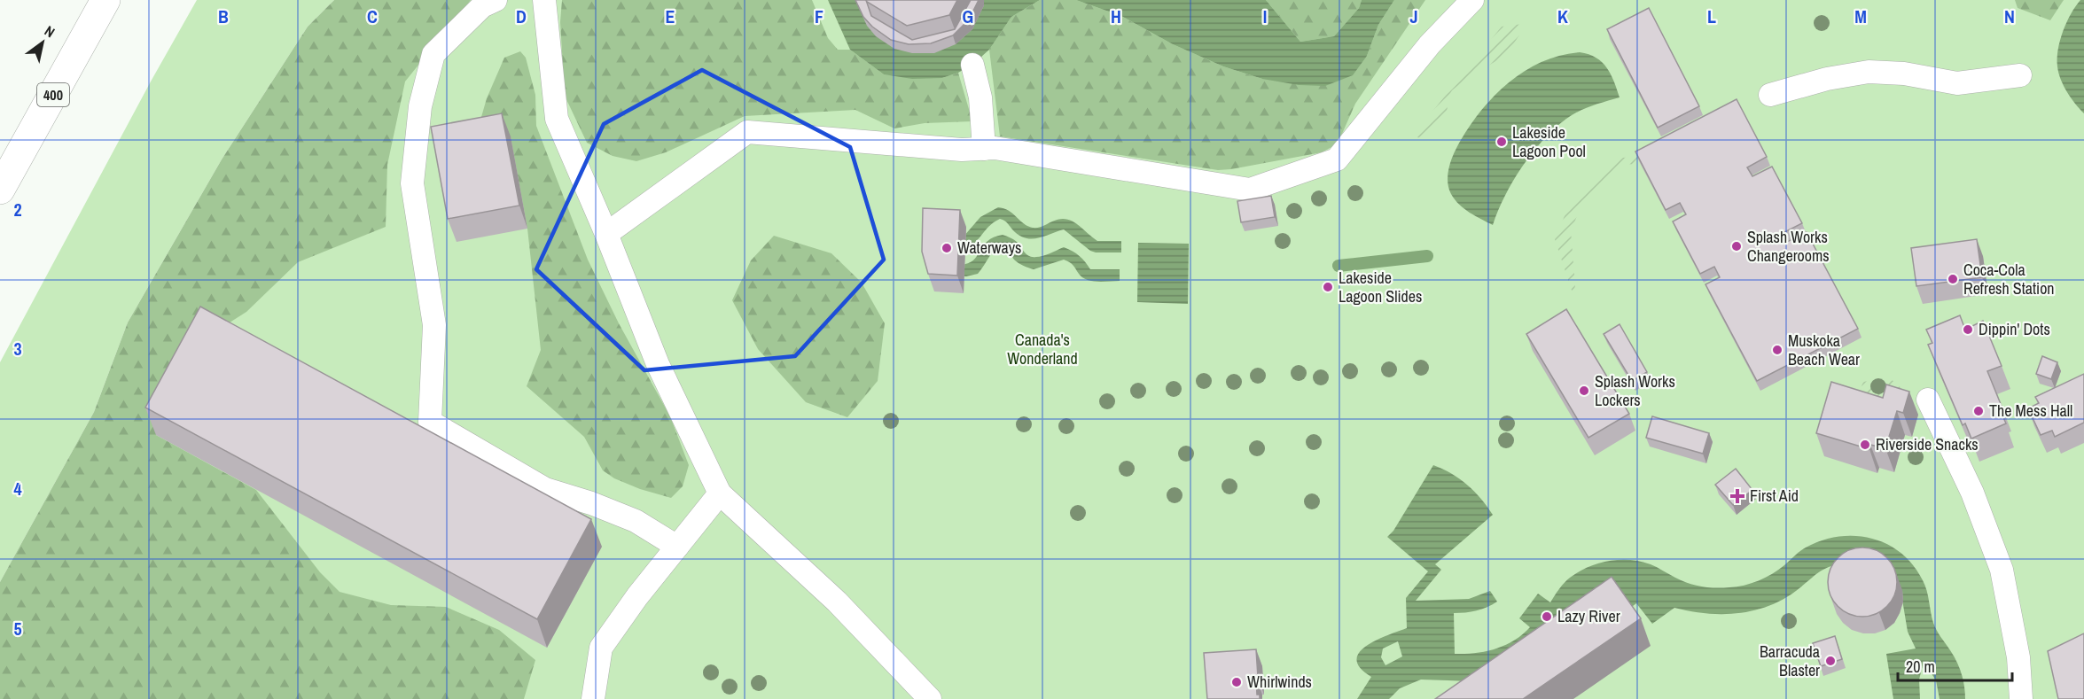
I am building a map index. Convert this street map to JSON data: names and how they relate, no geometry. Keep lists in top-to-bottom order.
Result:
{
  "streets": {
    "highway": ["400"]
  },
  "parks": ["Canada's Wonderland"],
  "places": {
    "other": [
      "Lakeside Lagoon Pool",
      "Splash Works Changerooms",
      "Waterways",
      "Coca-Cola Refresh Station",
      "Lakeside Lagoon Slides",
      "Dippin' Dots",
      "Muskoka Beach Wear",
      "Splash Works Lockers",
      "The Mess Hall",
      "Riverside Snacks",
      "Lazy River",
      "Barracuda Blaster",
      "Whirlwinds"
    ],
    "health": ["First Aid"]
  },
  "scale_bar": "20 m",
  "north": "top right",
  "grid": {
    "columns": [
      "B",
      "C",
      "D",
      "E",
      "F",
      "G",
      "H",
      "I",
      "J",
      "K",
      "L",
      "M",
      "N"
    ],
    "rows": [
      "2",
      "3",
      "4",
      "5"
    ]
  }
}
